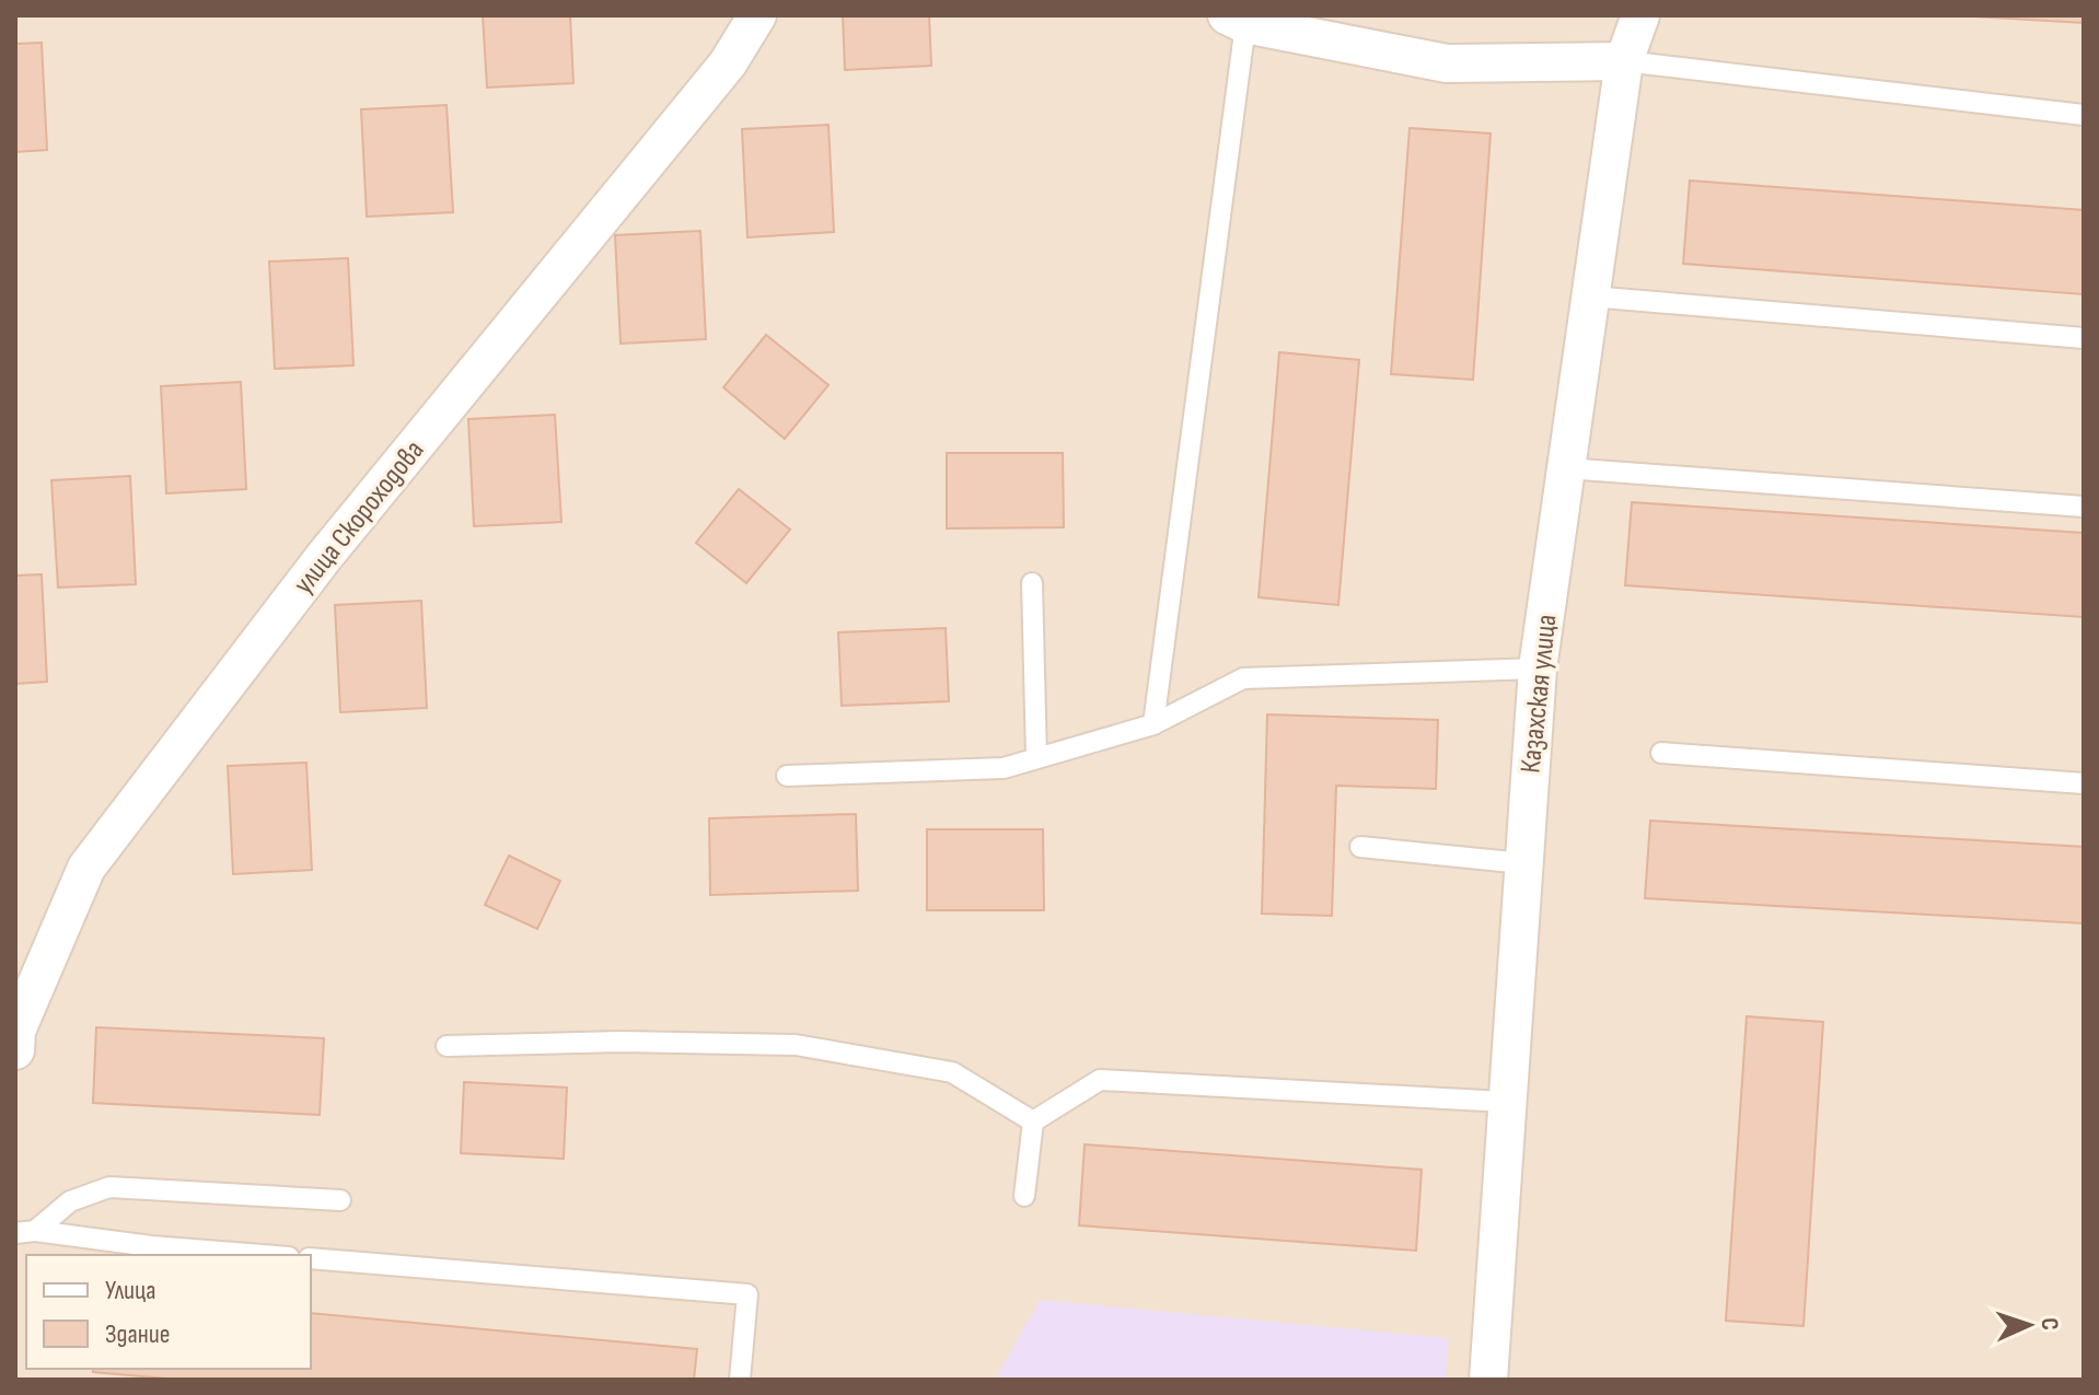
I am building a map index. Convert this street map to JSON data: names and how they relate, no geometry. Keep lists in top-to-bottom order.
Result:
{
  "streets": {
    "street": ["улица Скороходова", "Казахская улица"]
  },
  "legend": ["Улица", "Здание"],
  "north": "right"
}
